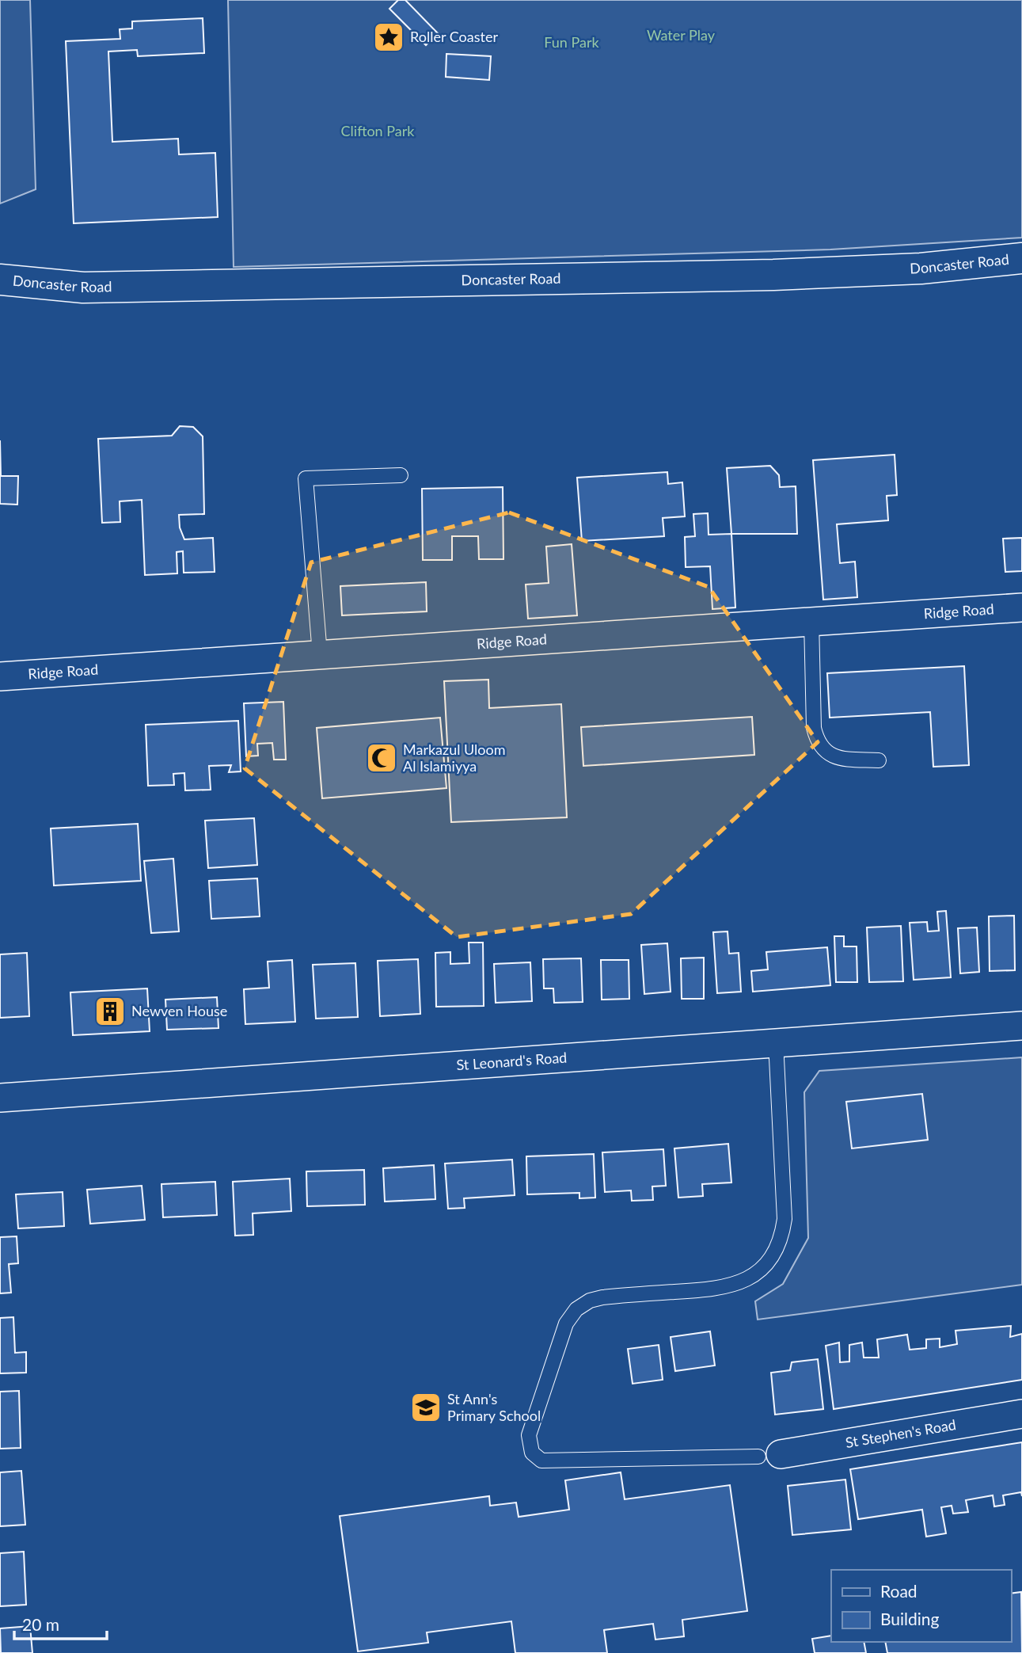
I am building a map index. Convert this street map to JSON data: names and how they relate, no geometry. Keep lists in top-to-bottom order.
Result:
{
  "streets": {
    "street": [
      "Doncaster Road",
      "Ridge Road",
      "St Leonard's Road",
      "St Stephen's Road"
    ]
  },
  "parks": ["Water Play", "Fun Park", "Clifton Park"],
  "places": {
    "place": ["Roller Coaster"],
    "mosque": ["Markazul Uloom Al Islamiyya"],
    "building": ["Newven House"],
    "school or university": ["St Ann's Primary School"]
  },
  "legend": ["Road", "Building"],
  "scale_bar": "20 m"
}
